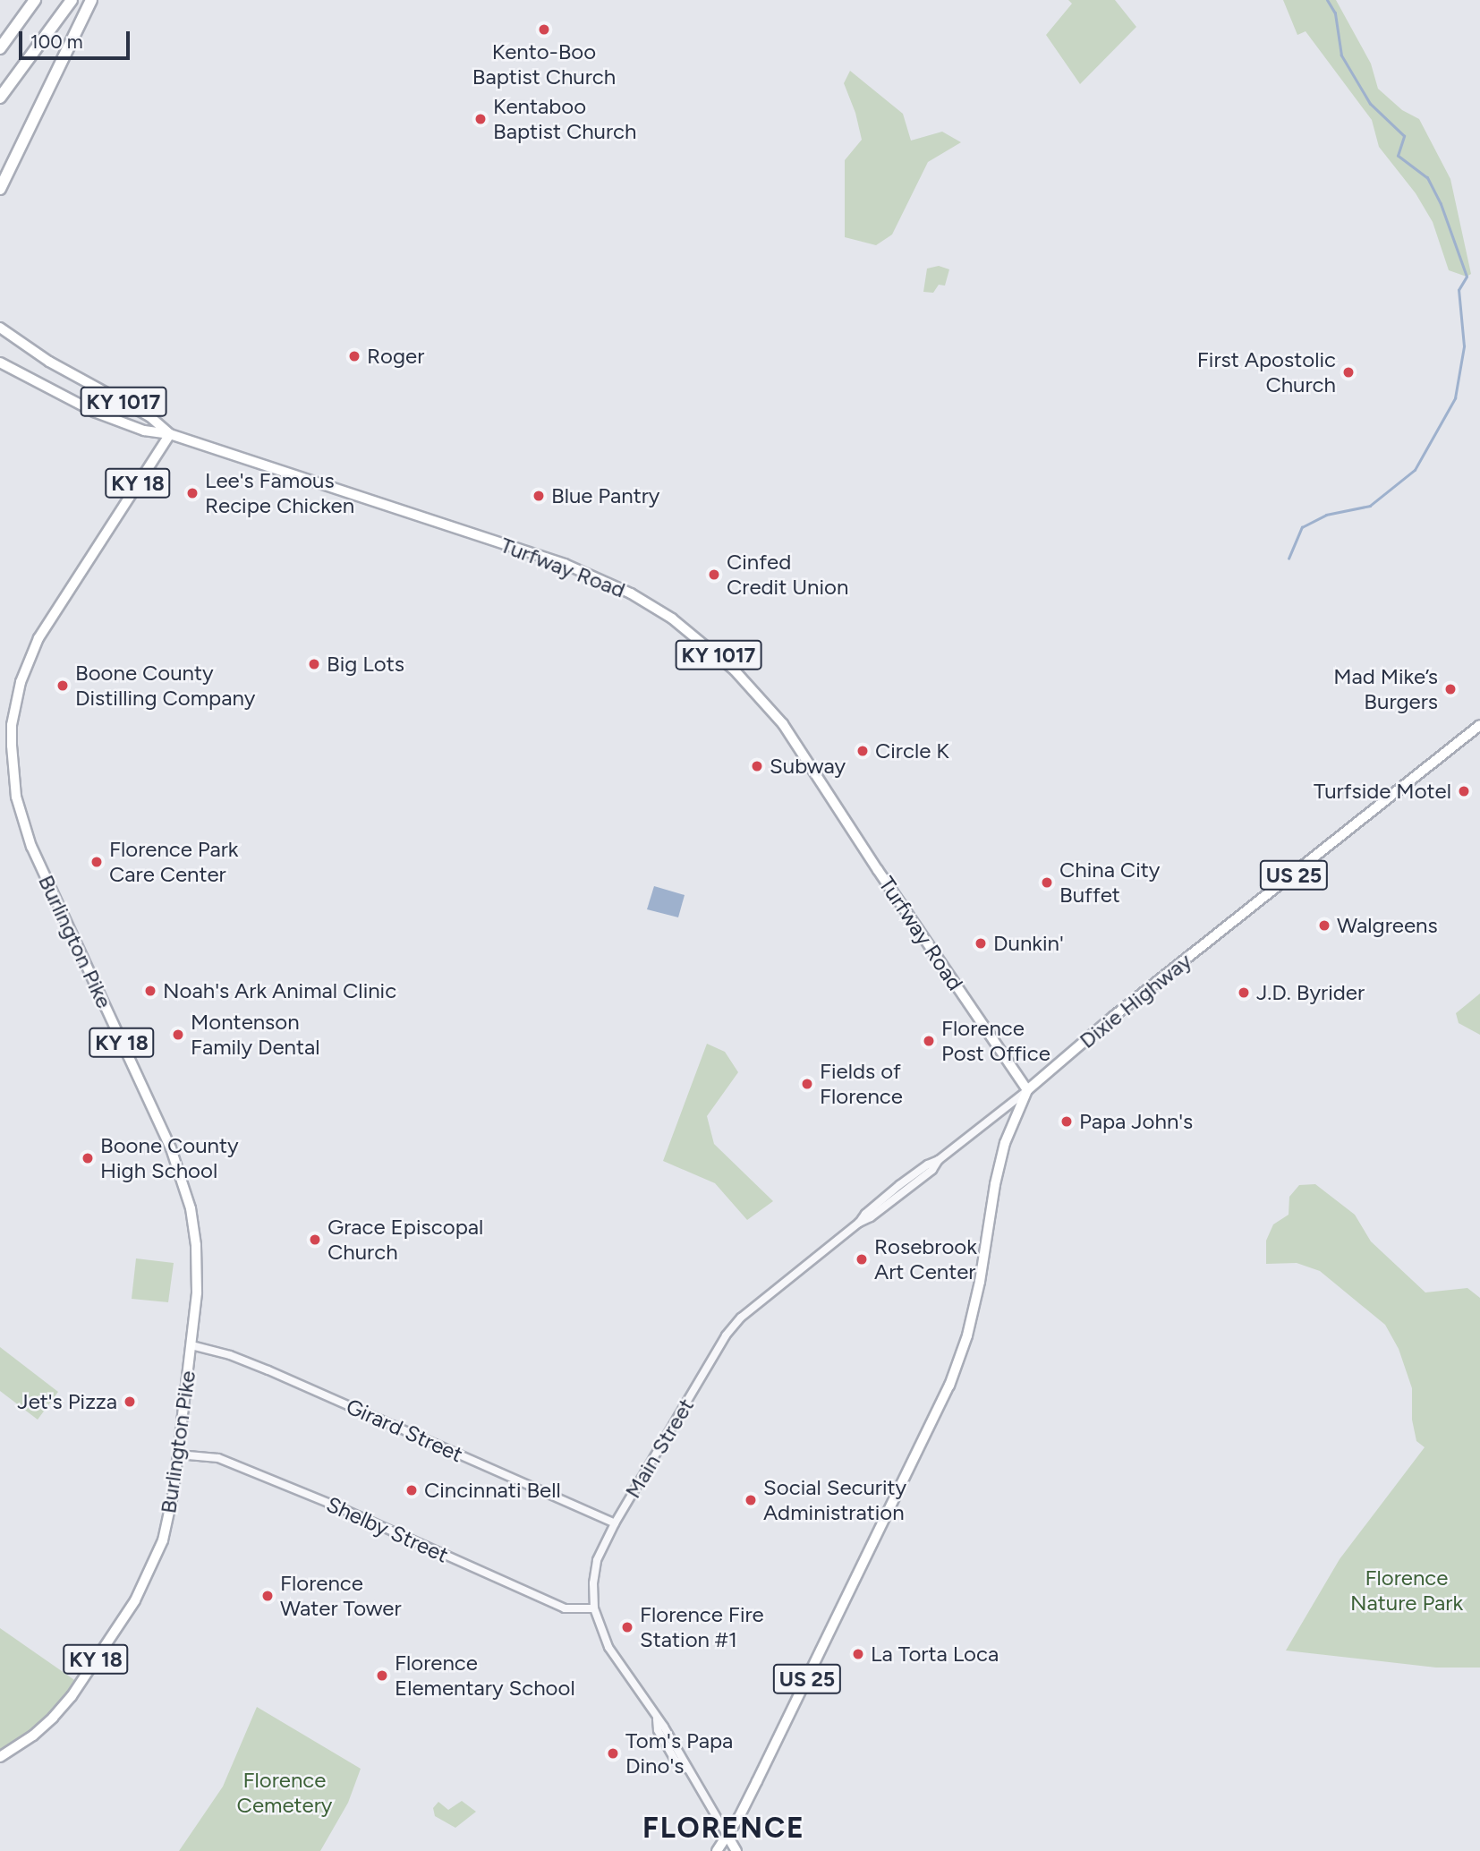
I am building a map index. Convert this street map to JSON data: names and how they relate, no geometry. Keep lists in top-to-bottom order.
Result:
{
  "streets": {
    "main road": [
      "KY 1017",
      "KY 18",
      "Turfway Road",
      "US 25",
      "Burlington Pike",
      "Dixie Highway"
    ],
    "street": ["Girard Street", "Main Street", "Shelby Street"]
  },
  "crossings": [
    ["Turfway Road", "Burlington Pike"],
    ["Turfway Road", "Dixie Highway"],
    ["Turfway Road", "Main Street"],
    ["Burlington Pike", "Girard Street"],
    ["Burlington Pike", "Shelby Street"],
    ["Dixie Highway", "Main Street"],
    ["Girard Street", "Main Street"],
    ["Main Street", "Shelby Street"]
  ],
  "districts": ["FLORENCE"],
  "parks": ["Florence Nature Park", "Florence Cemetery"],
  "places": [
    "Kento-Boo Baptist Church",
    "Kentaboo Baptist Church",
    "Roger",
    "First Apostolic Church",
    "Lee's Famous Recipe Chicken",
    "Blue Pantry",
    "Cinfed Credit Union",
    "Big Lots",
    "Boone County Distilling Company",
    "Mad Mike’s Burgers",
    "Circle K",
    "Subway",
    "Turfside Motel",
    "Florence Park Care Center",
    "China City Buffet",
    "Walgreens",
    "Dunkin'",
    "Noah's Ark Animal Clinic",
    "J.D. Byrider",
    "Montenson Family Dental",
    "Florence Post Office",
    "Fields of Florence",
    "Papa John's",
    "Boone County High School",
    "Grace Episcopal Church",
    "Rosebrook Art Center",
    "Jet's Pizza",
    "Cincinnati Bell",
    "Social Security Administration",
    "Florence Water Tower",
    "Florence Fire Station #1",
    "La Torta Loca",
    "Florence Elementary School",
    "Tom's Papa Dino's"
  ],
  "scale_bar": "100 m"
}
